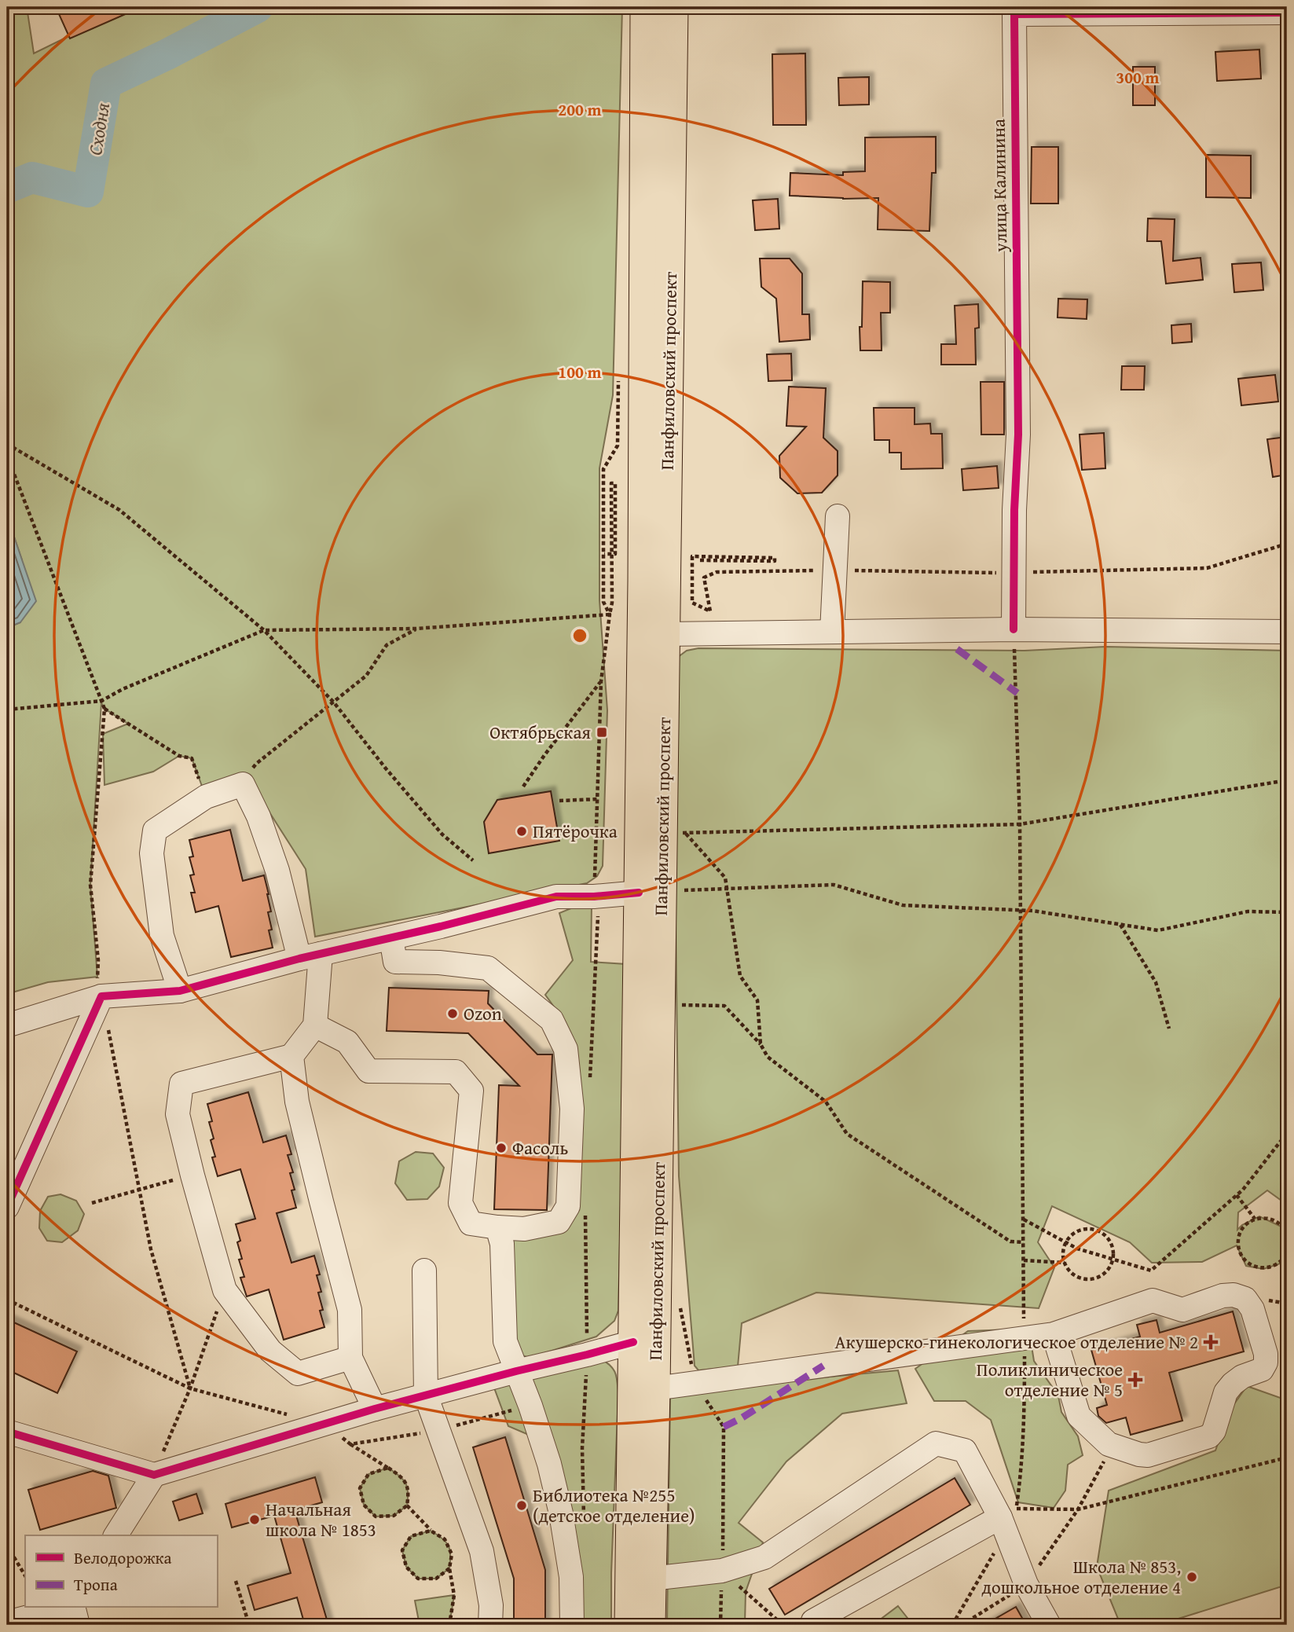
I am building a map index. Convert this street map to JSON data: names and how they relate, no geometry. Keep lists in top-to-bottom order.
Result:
{
  "streets": {
    "main road": ["Панфиловский проспект"],
    "street": ["улица Калинина"]
  },
  "water": ["Сходня"],
  "places": {
    "transit": ["Октябрьская"],
    "other": [
      "Пятёрочка",
      "Ozon",
      "Фасоль",
      "Библиотека №255 (детское отделение)",
      "Начальная школа № 1853",
      "Школа № 853, дошкольное отделение 4"
    ],
    "health": ["Акушерско-гинекологическое отделение № 2", "Поликлиническое отделение № 5"]
  },
  "legend": ["Велодорожка", "Тропа"],
  "rings": ["300 m", "200 m", "100 m"]
}
